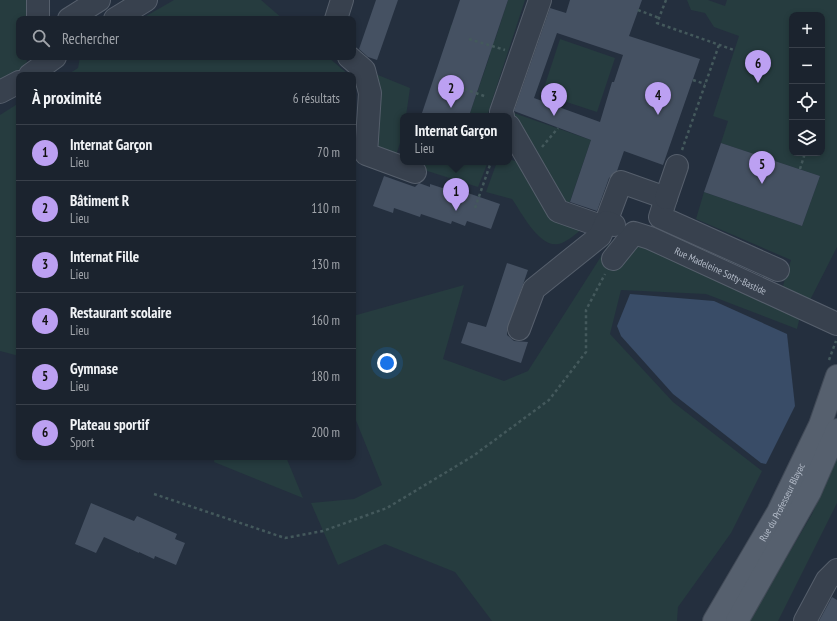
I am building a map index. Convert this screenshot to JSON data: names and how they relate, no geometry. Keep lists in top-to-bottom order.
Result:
{
  "streets": {
    "main road": ["Rue du Professeur Blayac"],
    "street": ["Rue Madeleine Sotty-Bastide"]
  },
  "page": {
    "map_buttons": ["+", "−"],
    "search": "Rechercher",
    "pins": [
      "6",
      "2",
      "4",
      "3",
      "5",
      "1"
    ],
    "heading": ["À proximité", "6 résultats"],
    "popup": ["Internat Garçon", "Lieu"],
    "list": [
      {
        "mark": "1",
        "name": "Internat Garçon",
        "note": "Lieu",
        "value": "70 m"
      },
      {
        "mark": "2",
        "name": "Bâtiment R",
        "note": "Lieu",
        "value": "110 m"
      },
      {
        "mark": "3",
        "name": "Internat Fille",
        "note": "Lieu",
        "value": "130 m"
      },
      {
        "mark": "4",
        "name": "Restaurant scolaire",
        "note": "Lieu",
        "value": "160 m"
      },
      {
        "mark": "5",
        "name": "Gymnase",
        "note": "Lieu",
        "value": "180 m"
      },
      {
        "mark": "6",
        "name": "Plateau sportif",
        "note": "Sport",
        "value": "200 m"
      }
    ]
  }
}
